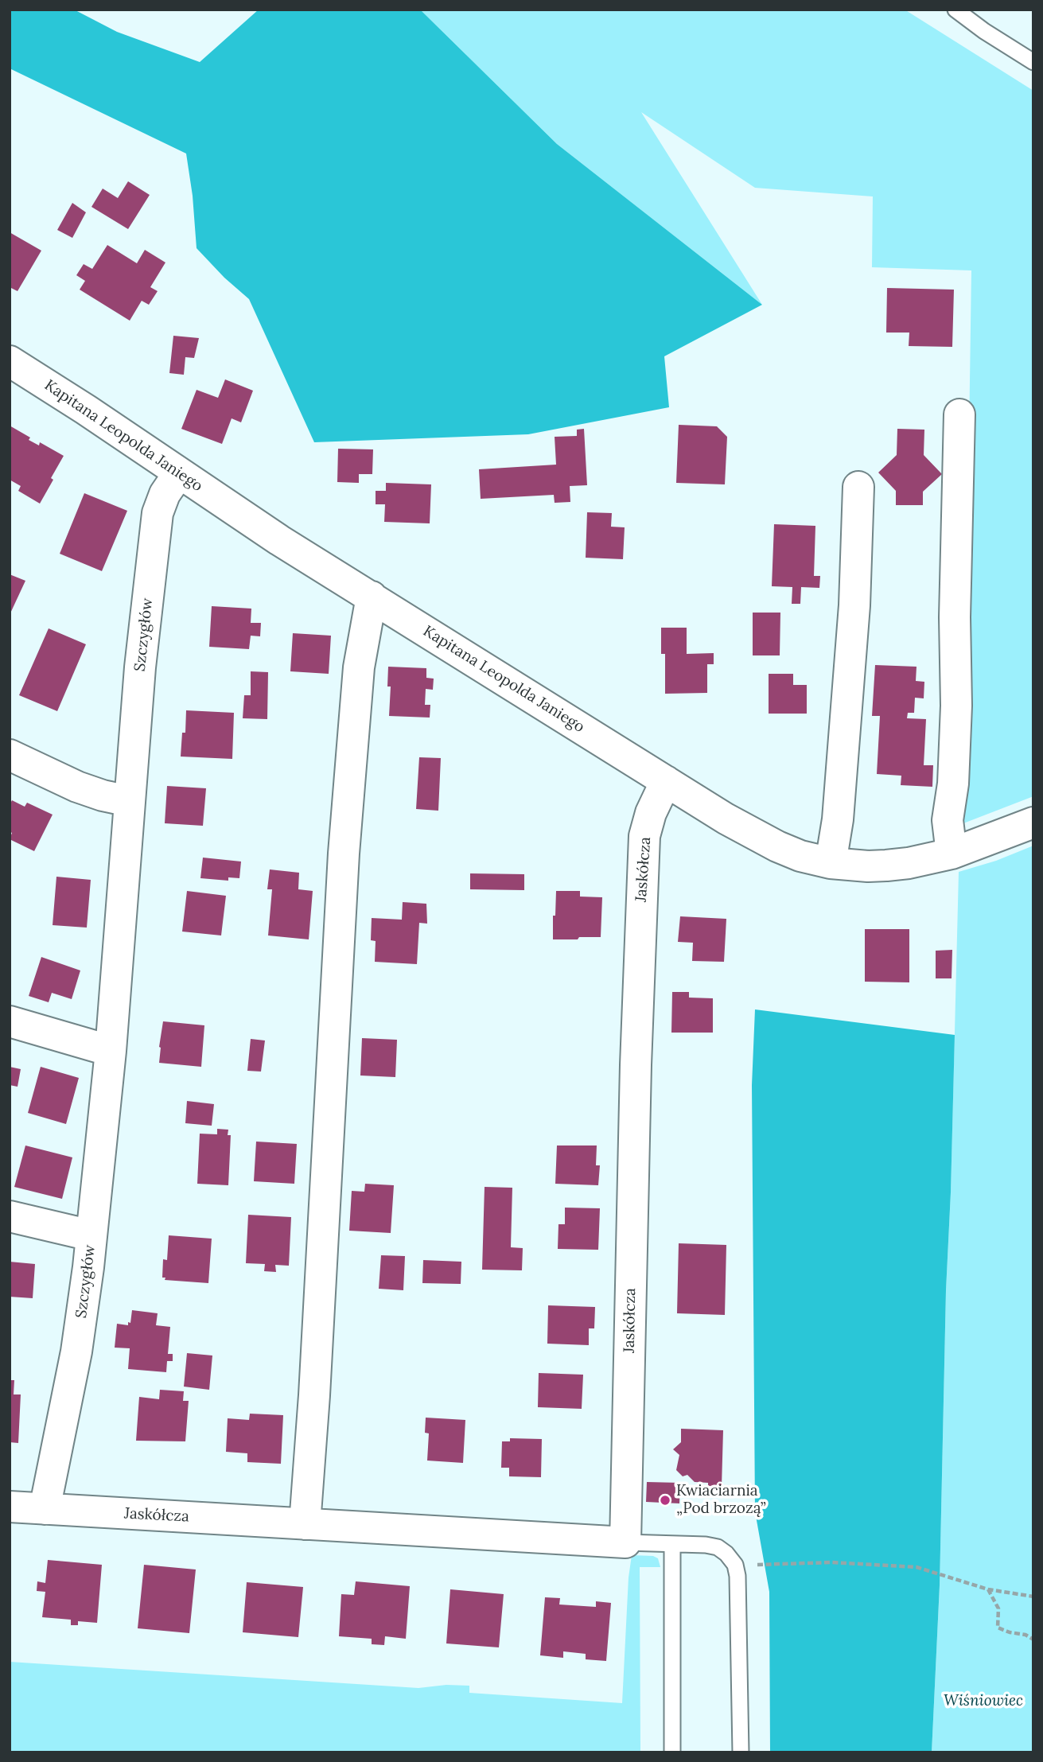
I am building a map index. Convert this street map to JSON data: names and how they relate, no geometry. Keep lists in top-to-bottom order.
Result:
{
  "streets": {
    "street": ["Kapitana Leopolda Janiego", "Szczygłów", "Jaskółcza"]
  },
  "crossings": [
    ["Kapitana Leopolda Janiego", "Szczygłów"],
    ["Kapitana Leopolda Janiego", "Jaskółcza"],
    ["Szczygłów", "Jaskółcza"]
  ],
  "parks": ["Wiśniowiec"],
  "places": ["Kwiaciarnia „Pod brzozą”"]
}
